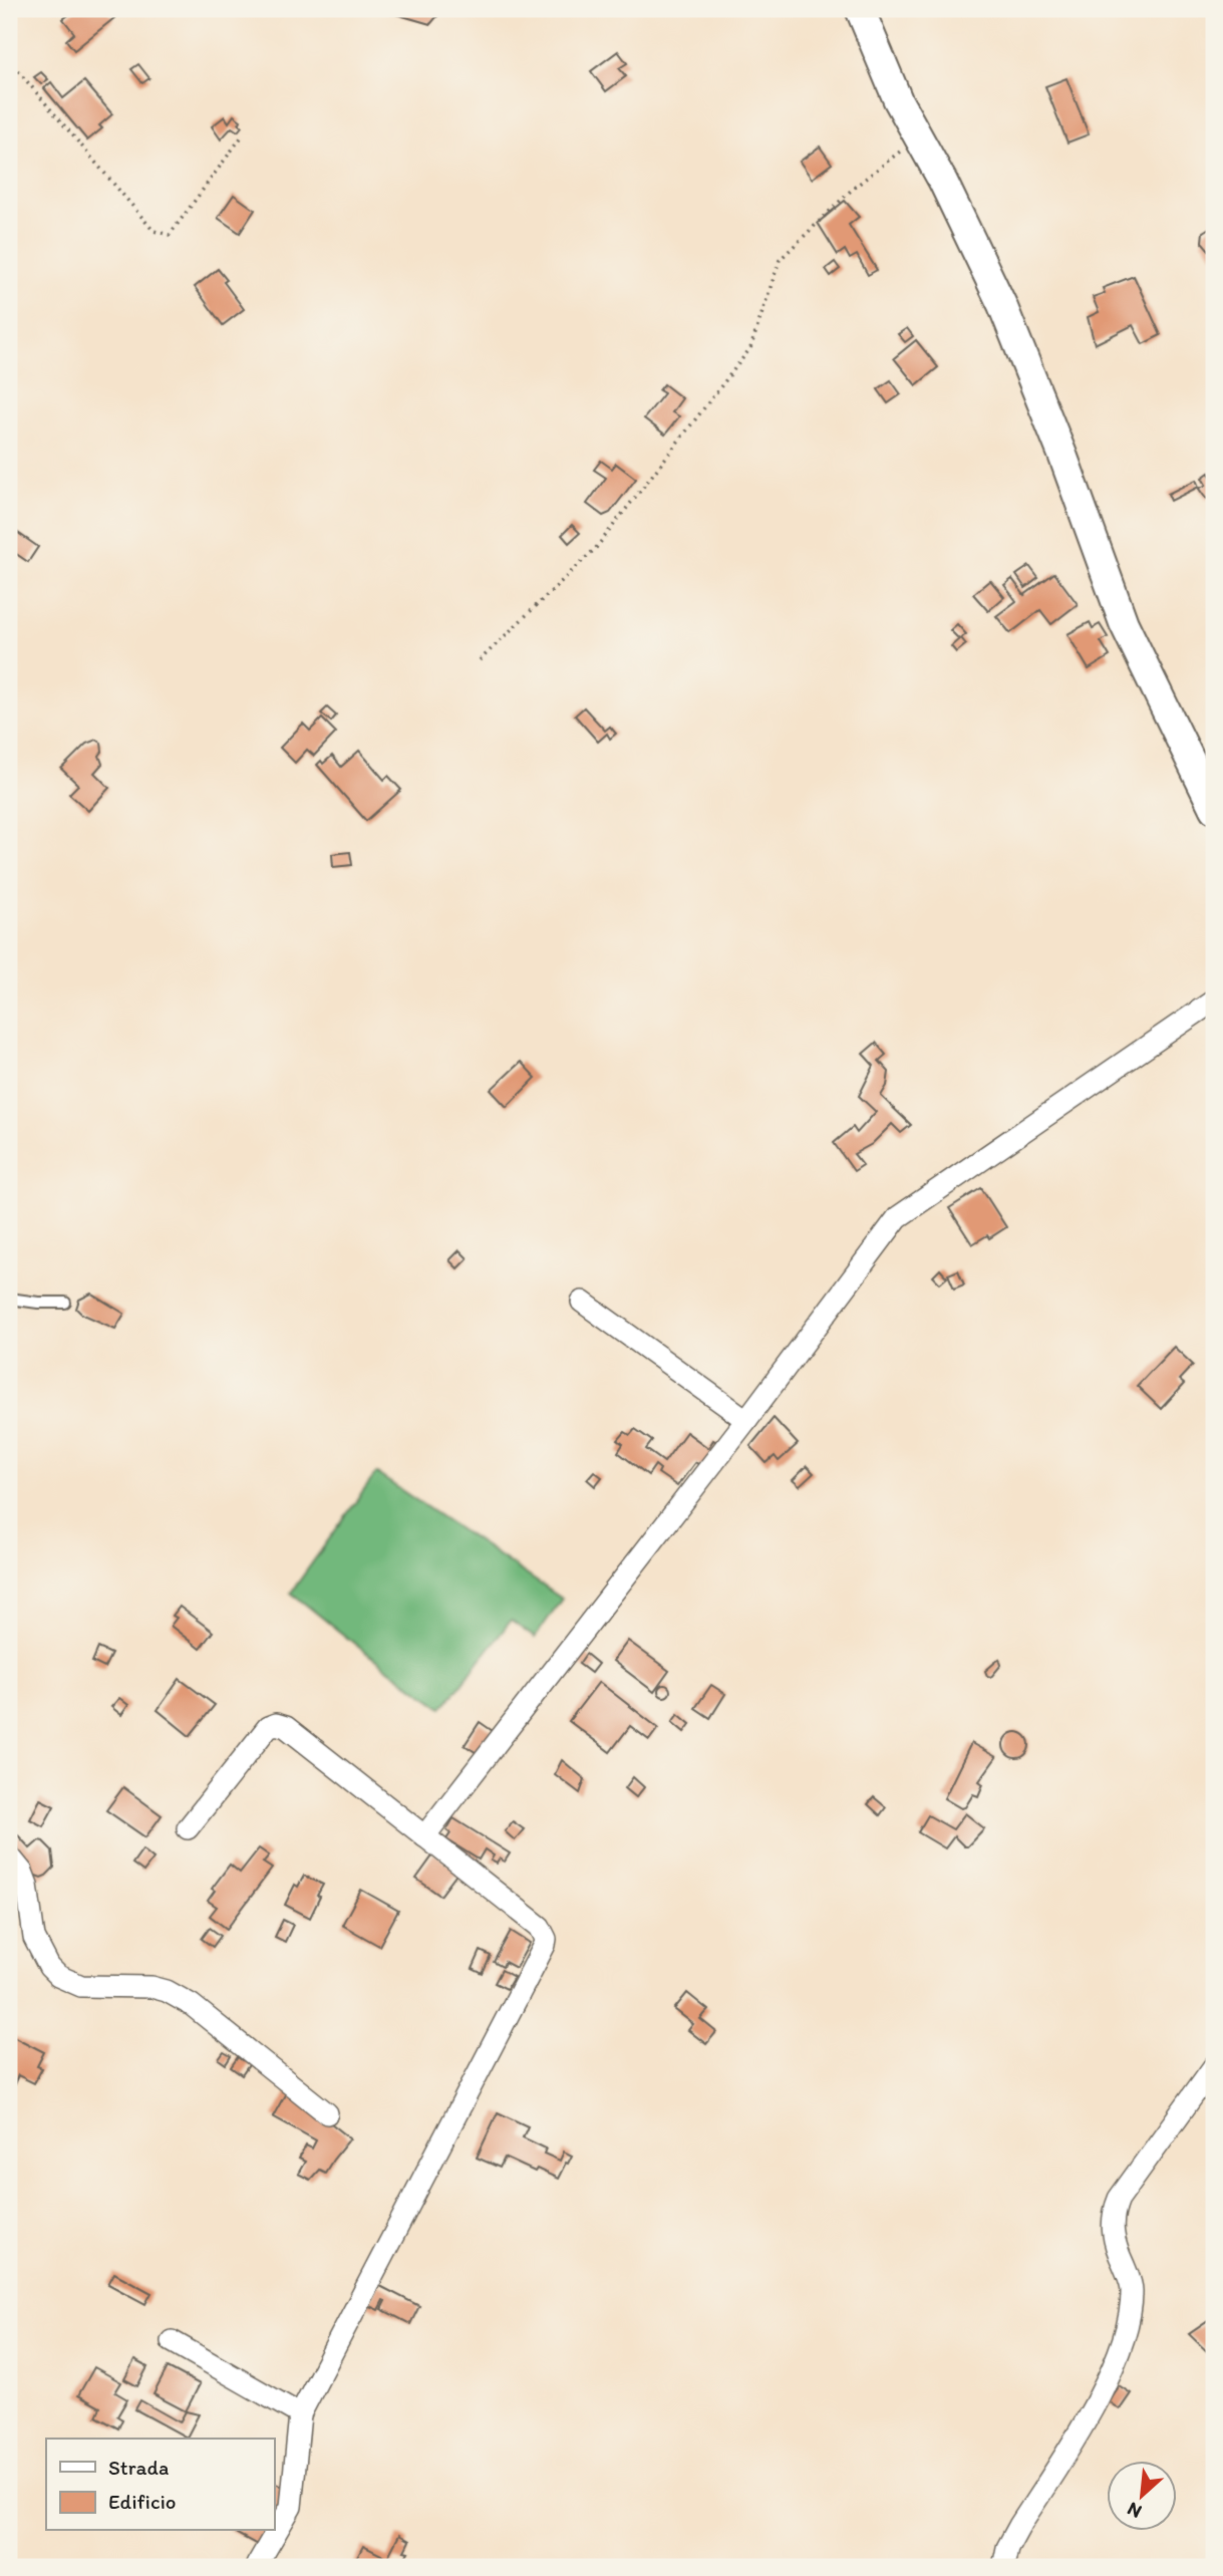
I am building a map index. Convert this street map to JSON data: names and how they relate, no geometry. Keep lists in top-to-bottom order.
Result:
{
  "legend": ["Strada", "Edificio"],
  "north": "bottom left"
}
